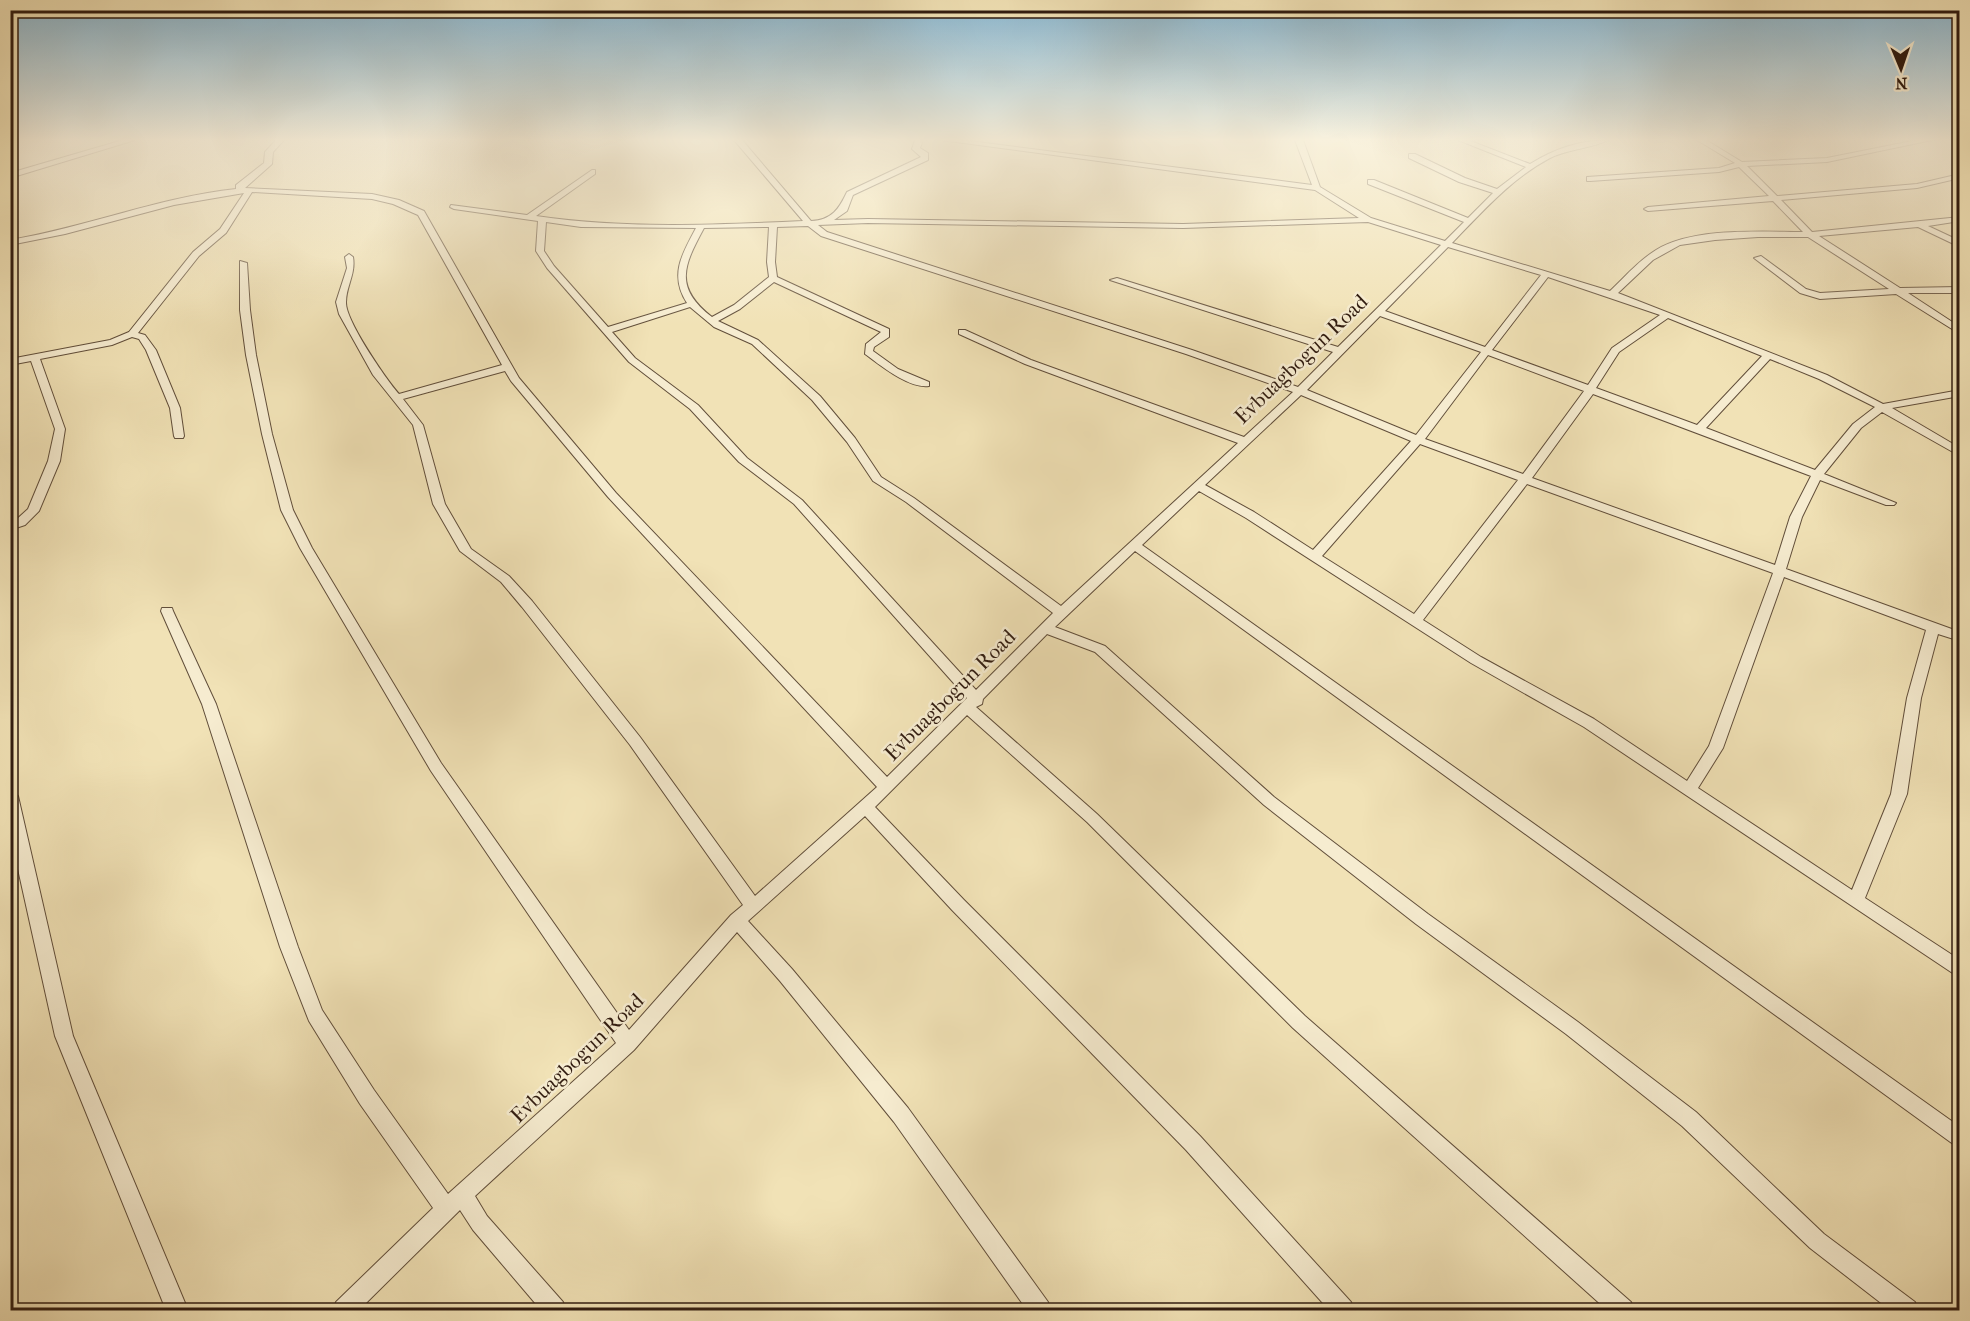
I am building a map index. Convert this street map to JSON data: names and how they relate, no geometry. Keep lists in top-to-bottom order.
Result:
{
  "streets": {
    "street": ["Evbuagbogun Road"]
  },
  "north": "bottom"
}
